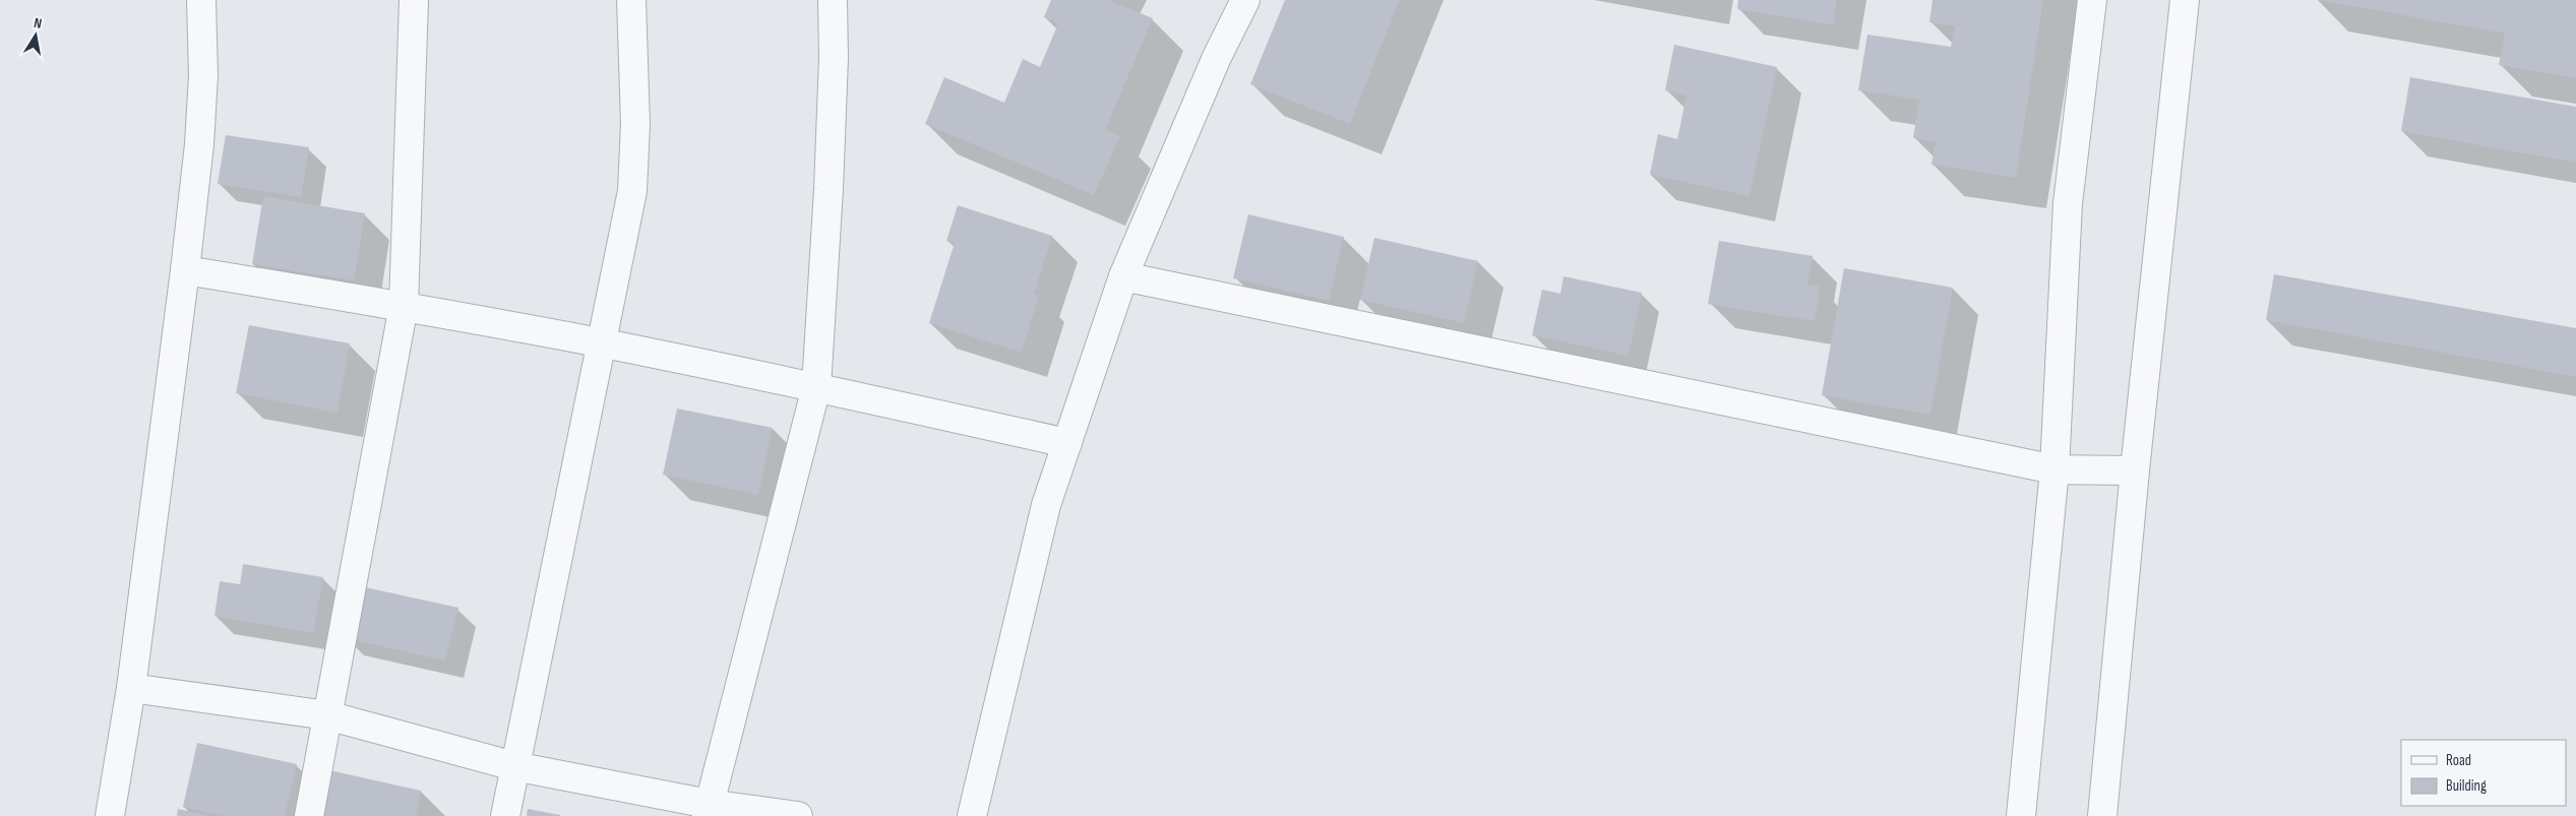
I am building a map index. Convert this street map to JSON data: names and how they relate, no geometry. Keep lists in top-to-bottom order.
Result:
{
  "legend": ["Road", "Building"],
  "north": "top"
}
